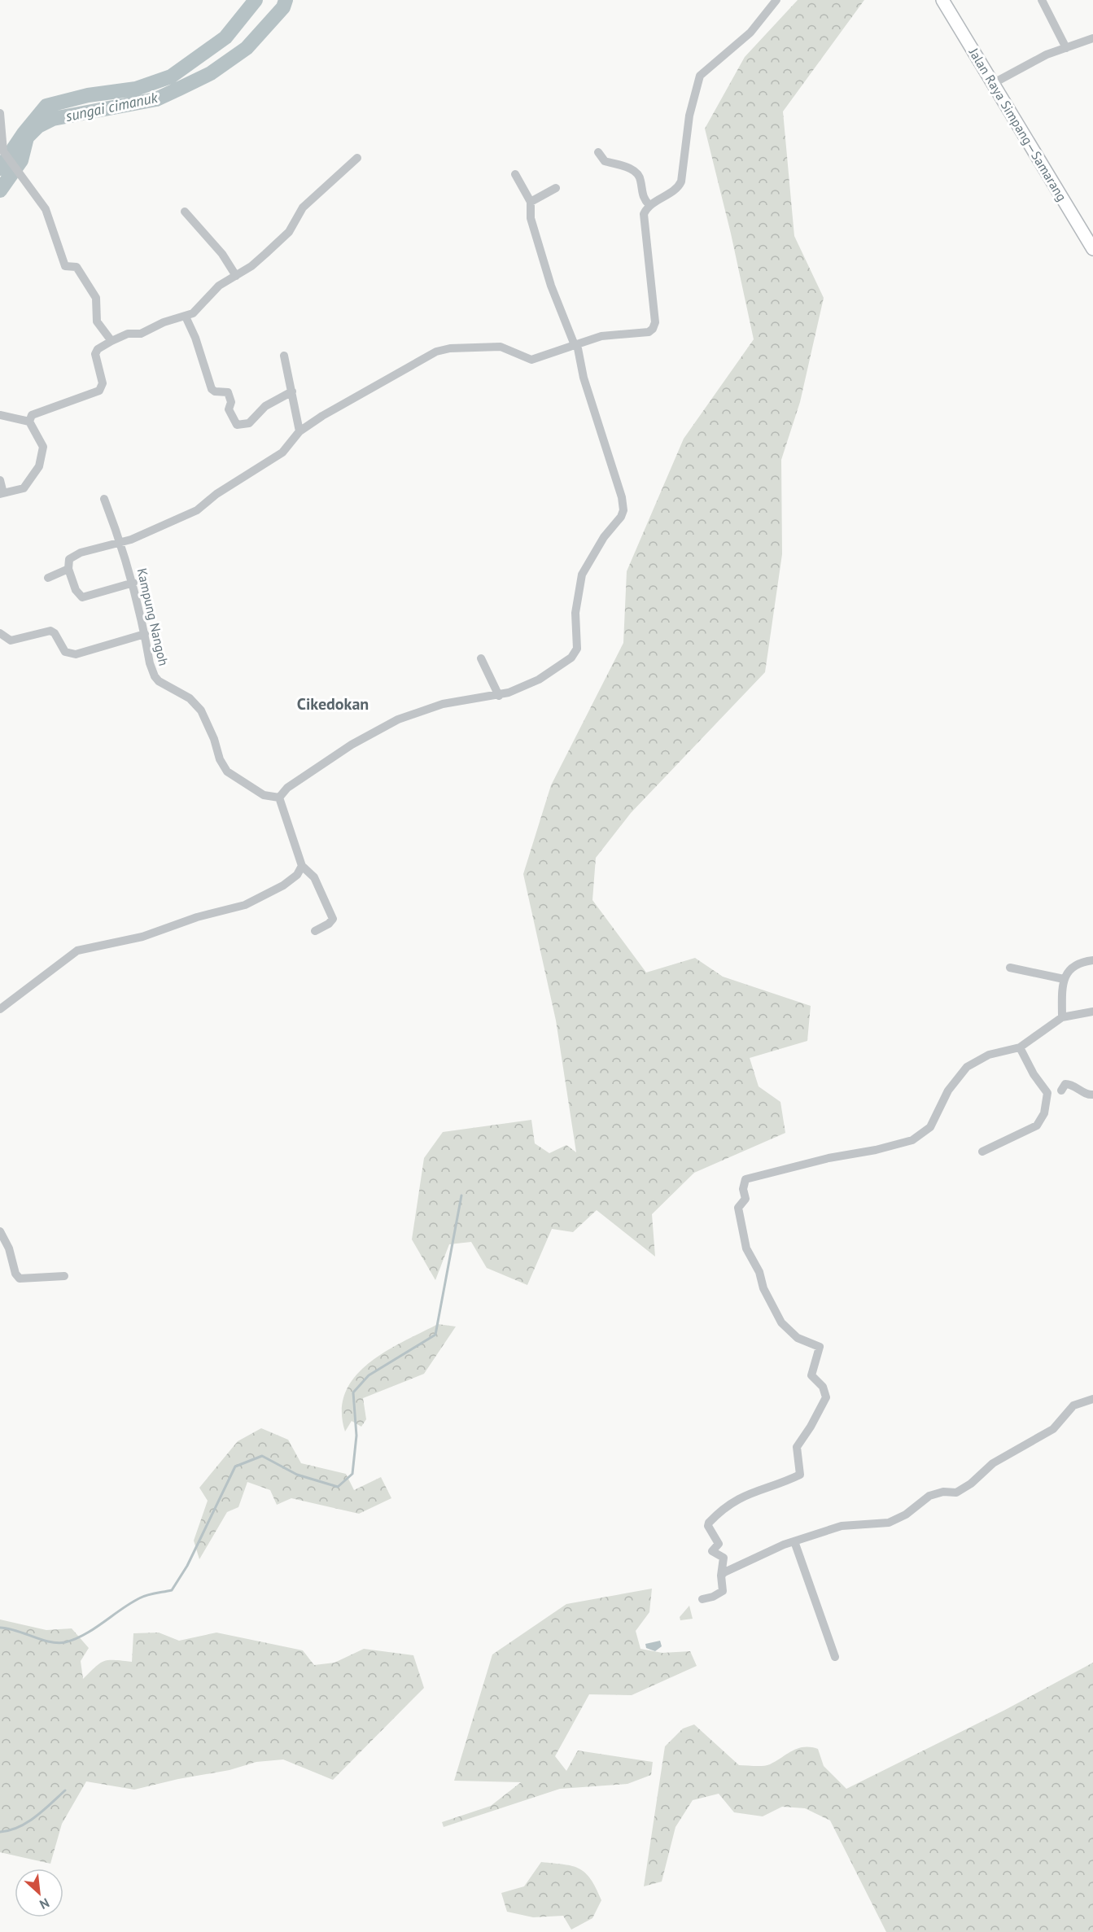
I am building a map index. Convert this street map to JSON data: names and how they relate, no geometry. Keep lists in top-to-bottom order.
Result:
{
  "streets": {
    "main road": ["Jalan Raya Simpang—Samarang"],
    "street": ["Kampung Nangoh"]
  },
  "districts": ["Cikedokan"],
  "water": ["sungai cimanuk"],
  "north": "bottom right"
}
